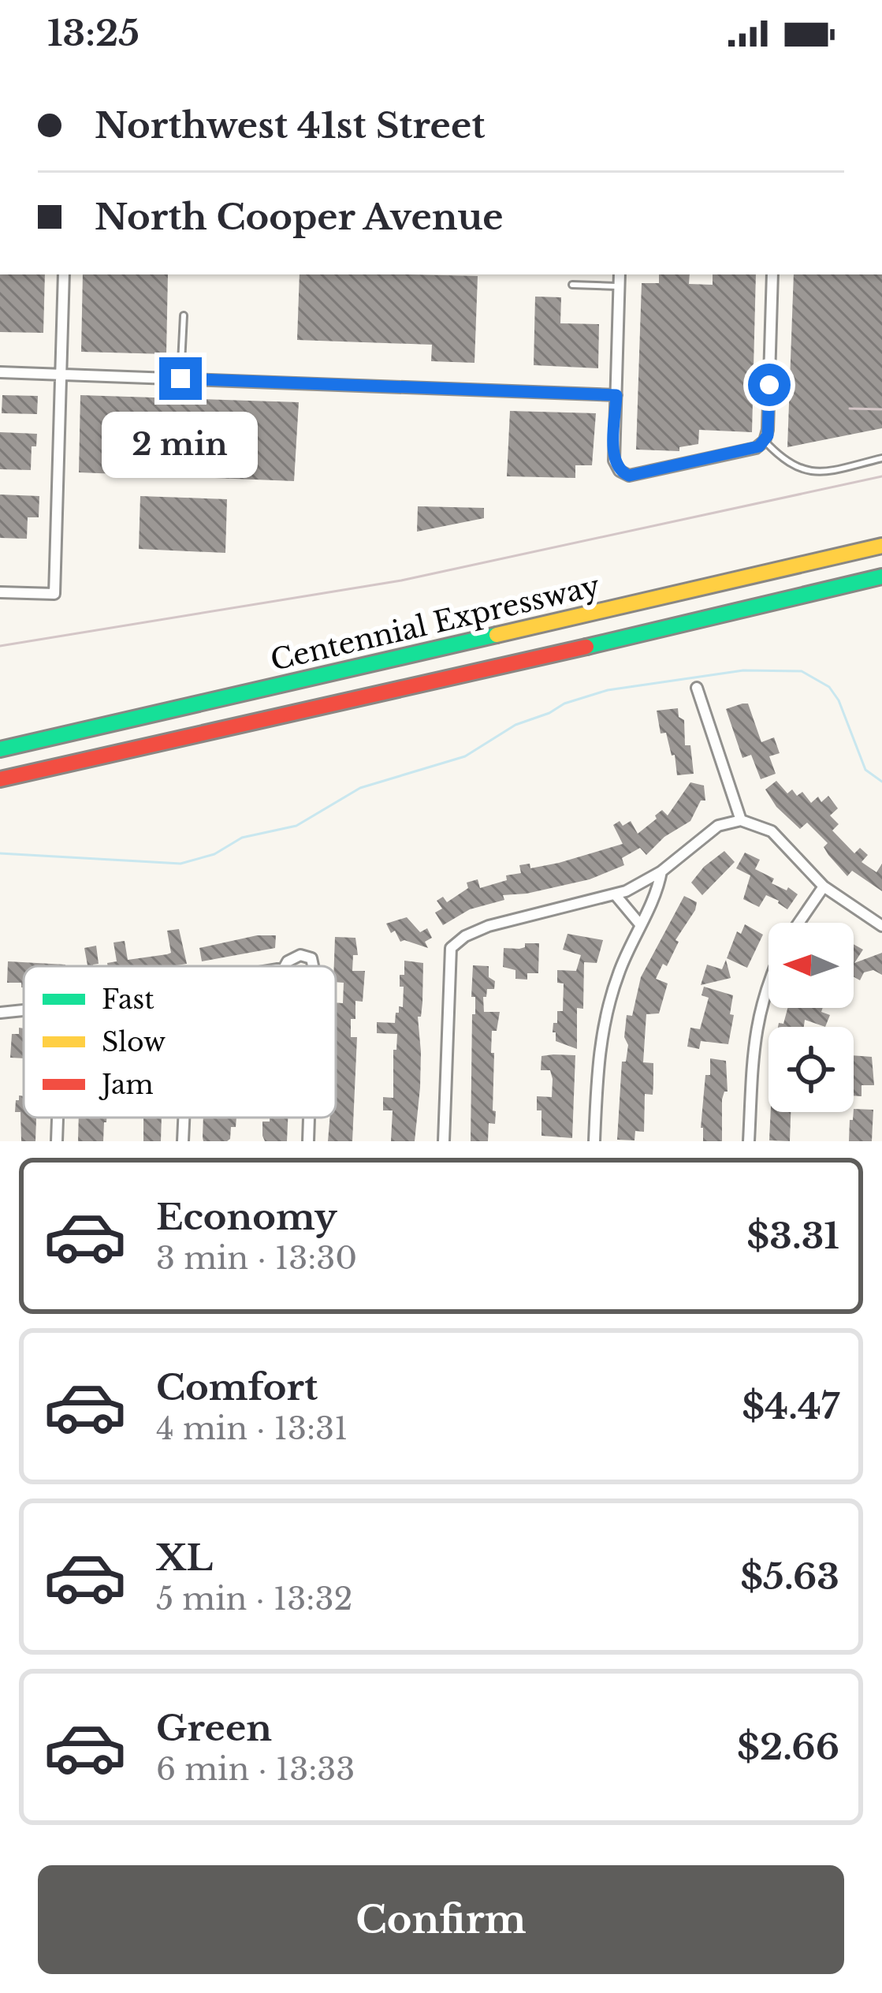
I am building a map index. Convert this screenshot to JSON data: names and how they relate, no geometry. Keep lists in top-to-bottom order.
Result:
{
  "streets": {
    "highway": ["Centennial Expressway"]
  },
  "legend": ["Fast", "Slow", "Jam"],
  "north": "left",
  "page": {
    "status": "13:25",
    "banner": ["Northwest 41st Street", "North Cooper Avenue"],
    "bubble": "2 min",
    "list": [
      {
        "name": "Economy",
        "note": "3 min · 13:30",
        "value": "$3.31"
      },
      {
        "name": "Comfort",
        "note": "4 min · 13:31",
        "value": "$4.47"
      },
      {
        "name": "XL",
        "note": "5 min · 13:32",
        "value": "$5.63"
      },
      {
        "name": "Green",
        "note": "6 min · 13:33",
        "value": "$2.66"
      }
    ],
    "buttons": "Confirm"
  }
}
